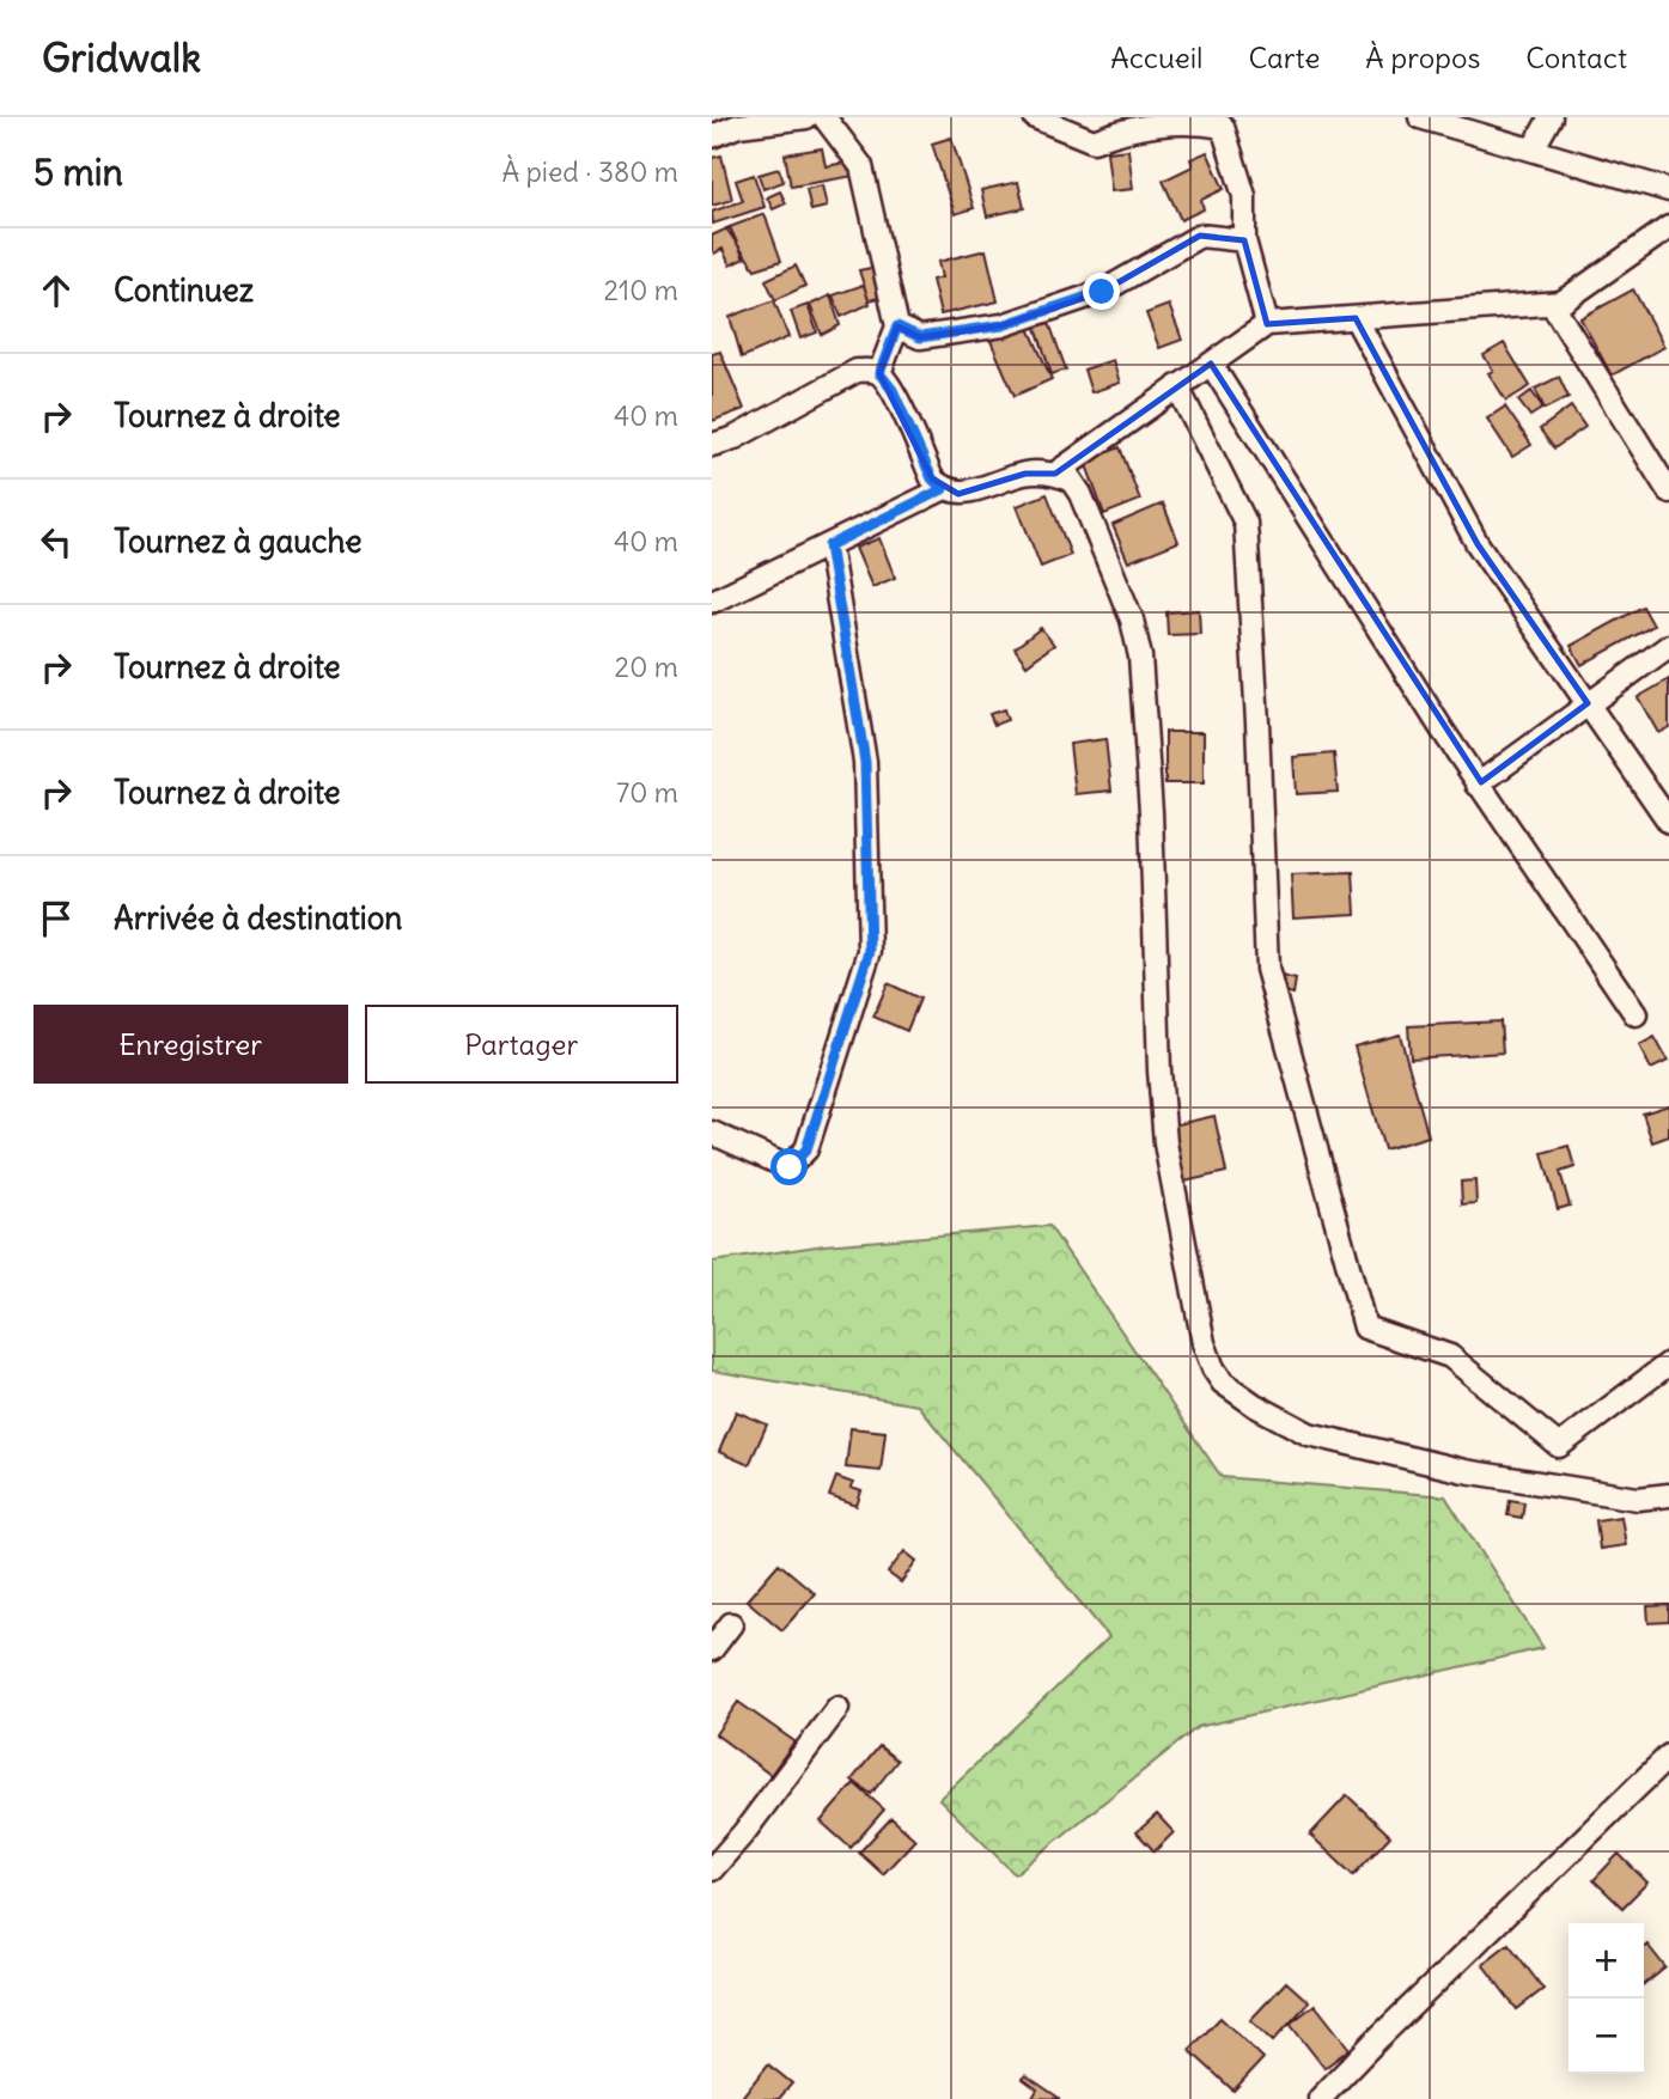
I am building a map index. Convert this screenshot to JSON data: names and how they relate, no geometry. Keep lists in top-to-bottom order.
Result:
{
  "page": {
    "header": "Gridwalk",
    "nav": [
      "Accueil",
      "Carte",
      "À propos",
      "Contact"
    ],
    "heading": ["5 min", "À pied · 380 m"],
    "list": [
      ["Continuez", "210 m"],
      ["Tournez à droite", "40 m"],
      ["Tournez à gauche", "40 m"],
      ["Tournez à droite", "20 m"],
      ["Tournez à droite", "70 m"],
      "Arrivée à destination"
    ],
    "buttons": ["Enregistrer", "Partager"],
    "map_buttons": ["+", "−"]
  }
}
